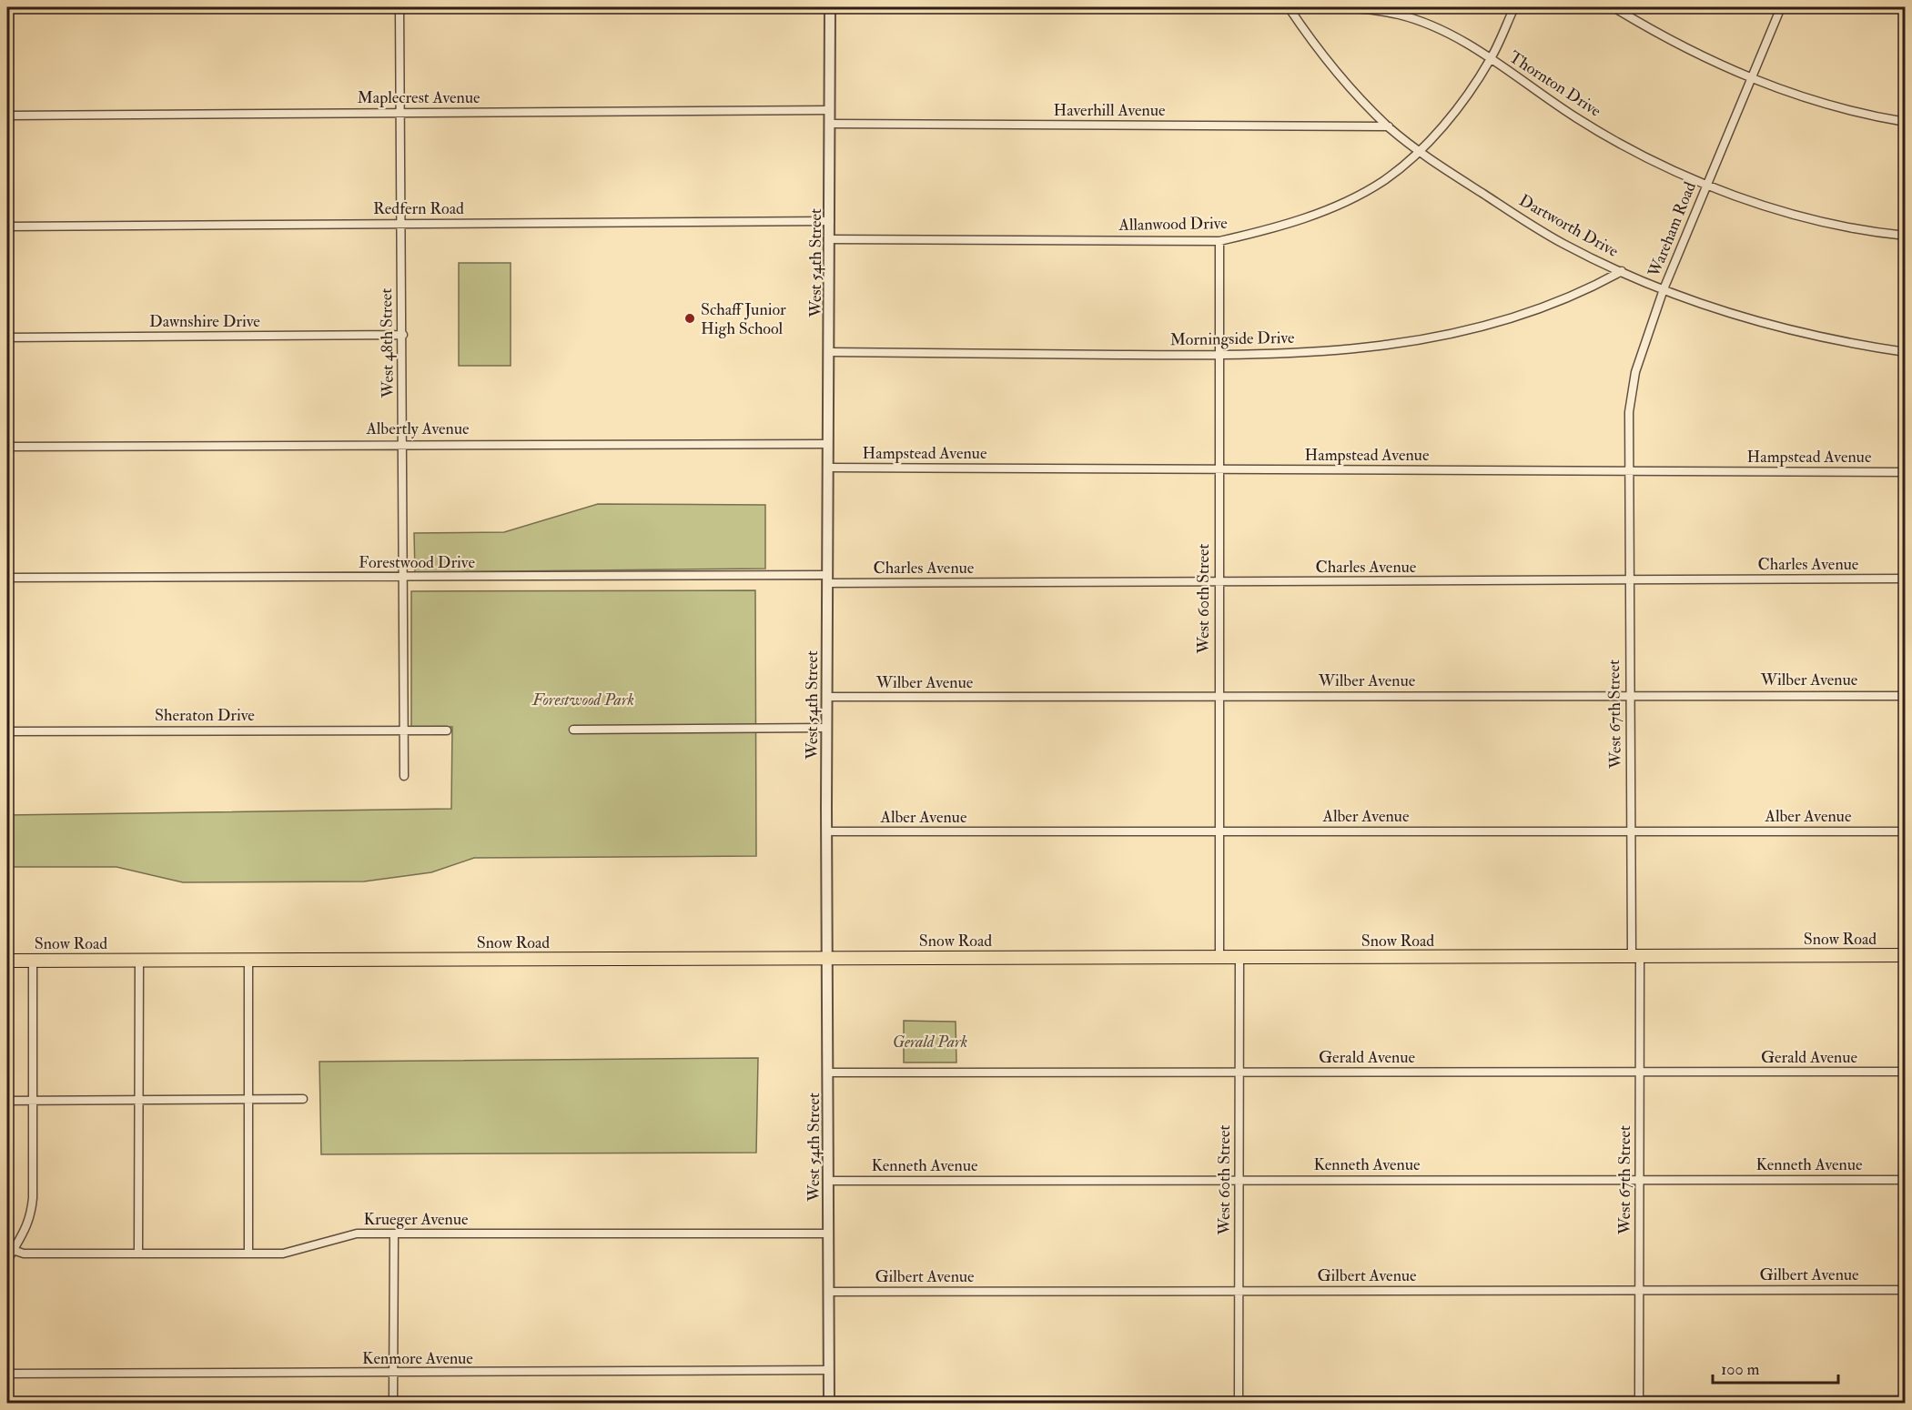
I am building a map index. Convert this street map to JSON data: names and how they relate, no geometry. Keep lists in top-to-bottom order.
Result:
{
  "streets": {
    "main road": ["Snow Road"],
    "street": [
      "Thornton Drive",
      "Maplecrest Avenue",
      "Haverhill Avenue",
      "Redfern Road",
      "Allanwood Drive",
      "Dartworth Drive",
      "Wareham Road",
      "West 54th Street",
      "Dawnshire Drive",
      "Morningside Drive",
      "West 48th Street",
      "Albertly Avenue",
      "Hampstead Avenue",
      "Forestwood Drive",
      "Charles Avenue",
      "West 60th Street",
      "Wilber Avenue",
      "West 67th Street",
      "Sheraton Drive",
      "Alber Avenue",
      "Gerald Avenue",
      "Kenneth Avenue",
      "Krueger Avenue",
      "Gilbert Avenue",
      "Kenmore Avenue"
    ]
  },
  "crossings": [
    ["Thornton Drive", "Allanwood Drive"],
    ["Thornton Drive", "Dartworth Drive"],
    ["Thornton Drive", "Wareham Road"],
    ["Maplecrest Avenue", "West 54th Street"],
    ["Maplecrest Avenue", "West 48th Street"],
    ["Haverhill Avenue", "Dartworth Drive"],
    ["Haverhill Avenue", "West 54th Street"],
    ["Redfern Road", "West 54th Street"],
    ["Redfern Road", "West 48th Street"],
    ["Allanwood Drive", "Dartworth Drive"],
    ["Allanwood Drive", "West 54th Street"],
    ["Allanwood Drive", "West 60th Street"],
    ["Dartworth Drive", "Wareham Road"],
    ["Dartworth Drive", "Morningside Drive"],
    ["Wareham Road", "Hampstead Avenue"],
    ["Wareham Road", "West 67th Street"],
    ["West 54th Street", "Morningside Drive"],
    ["West 54th Street", "Albertly Avenue"],
    ["West 54th Street", "Hampstead Avenue"],
    ["West 54th Street", "Forestwood Drive"],
    ["West 54th Street", "Charles Avenue"],
    ["West 54th Street", "Wilber Avenue"],
    ["West 54th Street", "Alber Avenue"],
    ["West 54th Street", "Snow Road"],
    ["West 54th Street", "Gerald Avenue"],
    ["West 54th Street", "Kenneth Avenue"],
    ["West 54th Street", "Krueger Avenue"],
    ["West 54th Street", "Gilbert Avenue"],
    ["West 54th Street", "Kenmore Avenue"],
    ["Dawnshire Drive", "West 48th Street"],
    ["Morningside Drive", "West 60th Street"],
    ["West 48th Street", "Albertly Avenue"],
    ["West 48th Street", "Forestwood Drive"],
    ["West 48th Street", "Sheraton Drive"],
    ["Hampstead Avenue", "West 60th Street"],
    ["Hampstead Avenue", "West 67th Street"],
    ["Forestwood Drive", "Charles Avenue"],
    ["Charles Avenue", "West 60th Street"],
    ["Charles Avenue", "West 67th Street"],
    ["West 60th Street", "Wilber Avenue"],
    ["West 60th Street", "Alber Avenue"],
    ["West 60th Street", "Snow Road"],
    ["West 60th Street", "Gerald Avenue"],
    ["West 60th Street", "Kenneth Avenue"],
    ["West 60th Street", "Gilbert Avenue"],
    ["Wilber Avenue", "West 67th Street"],
    ["West 67th Street", "Alber Avenue"],
    ["West 67th Street", "Snow Road"],
    ["West 67th Street", "Gerald Avenue"],
    ["West 67th Street", "Kenneth Avenue"],
    ["West 67th Street", "Gilbert Avenue"]
  ],
  "parks": ["Forestwood Park", "Gerald Park"],
  "places": ["Schaff Junior High School"],
  "scale_bar": "100 m"
}
